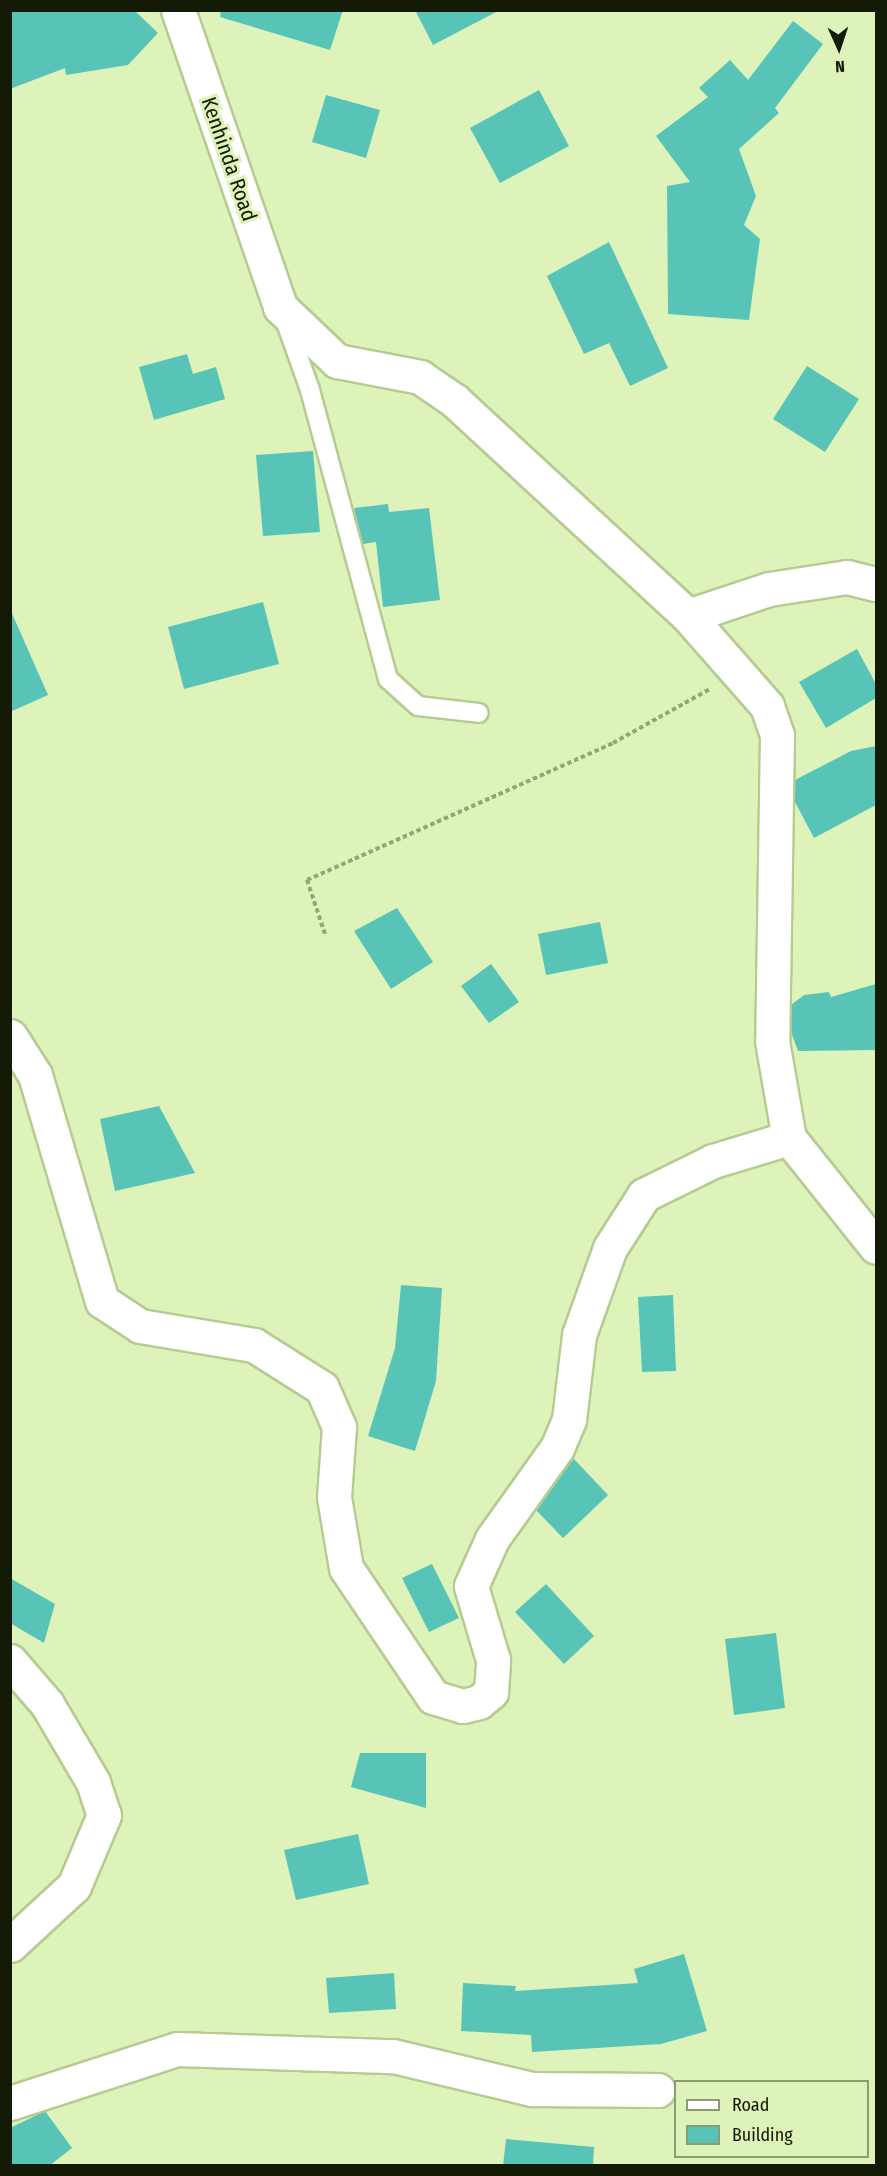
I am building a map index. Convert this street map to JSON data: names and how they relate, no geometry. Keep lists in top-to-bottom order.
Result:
{
  "streets": {
    "street": ["Kenhinda Road"]
  },
  "legend": ["Road", "Building"],
  "north": "bottom"
}
